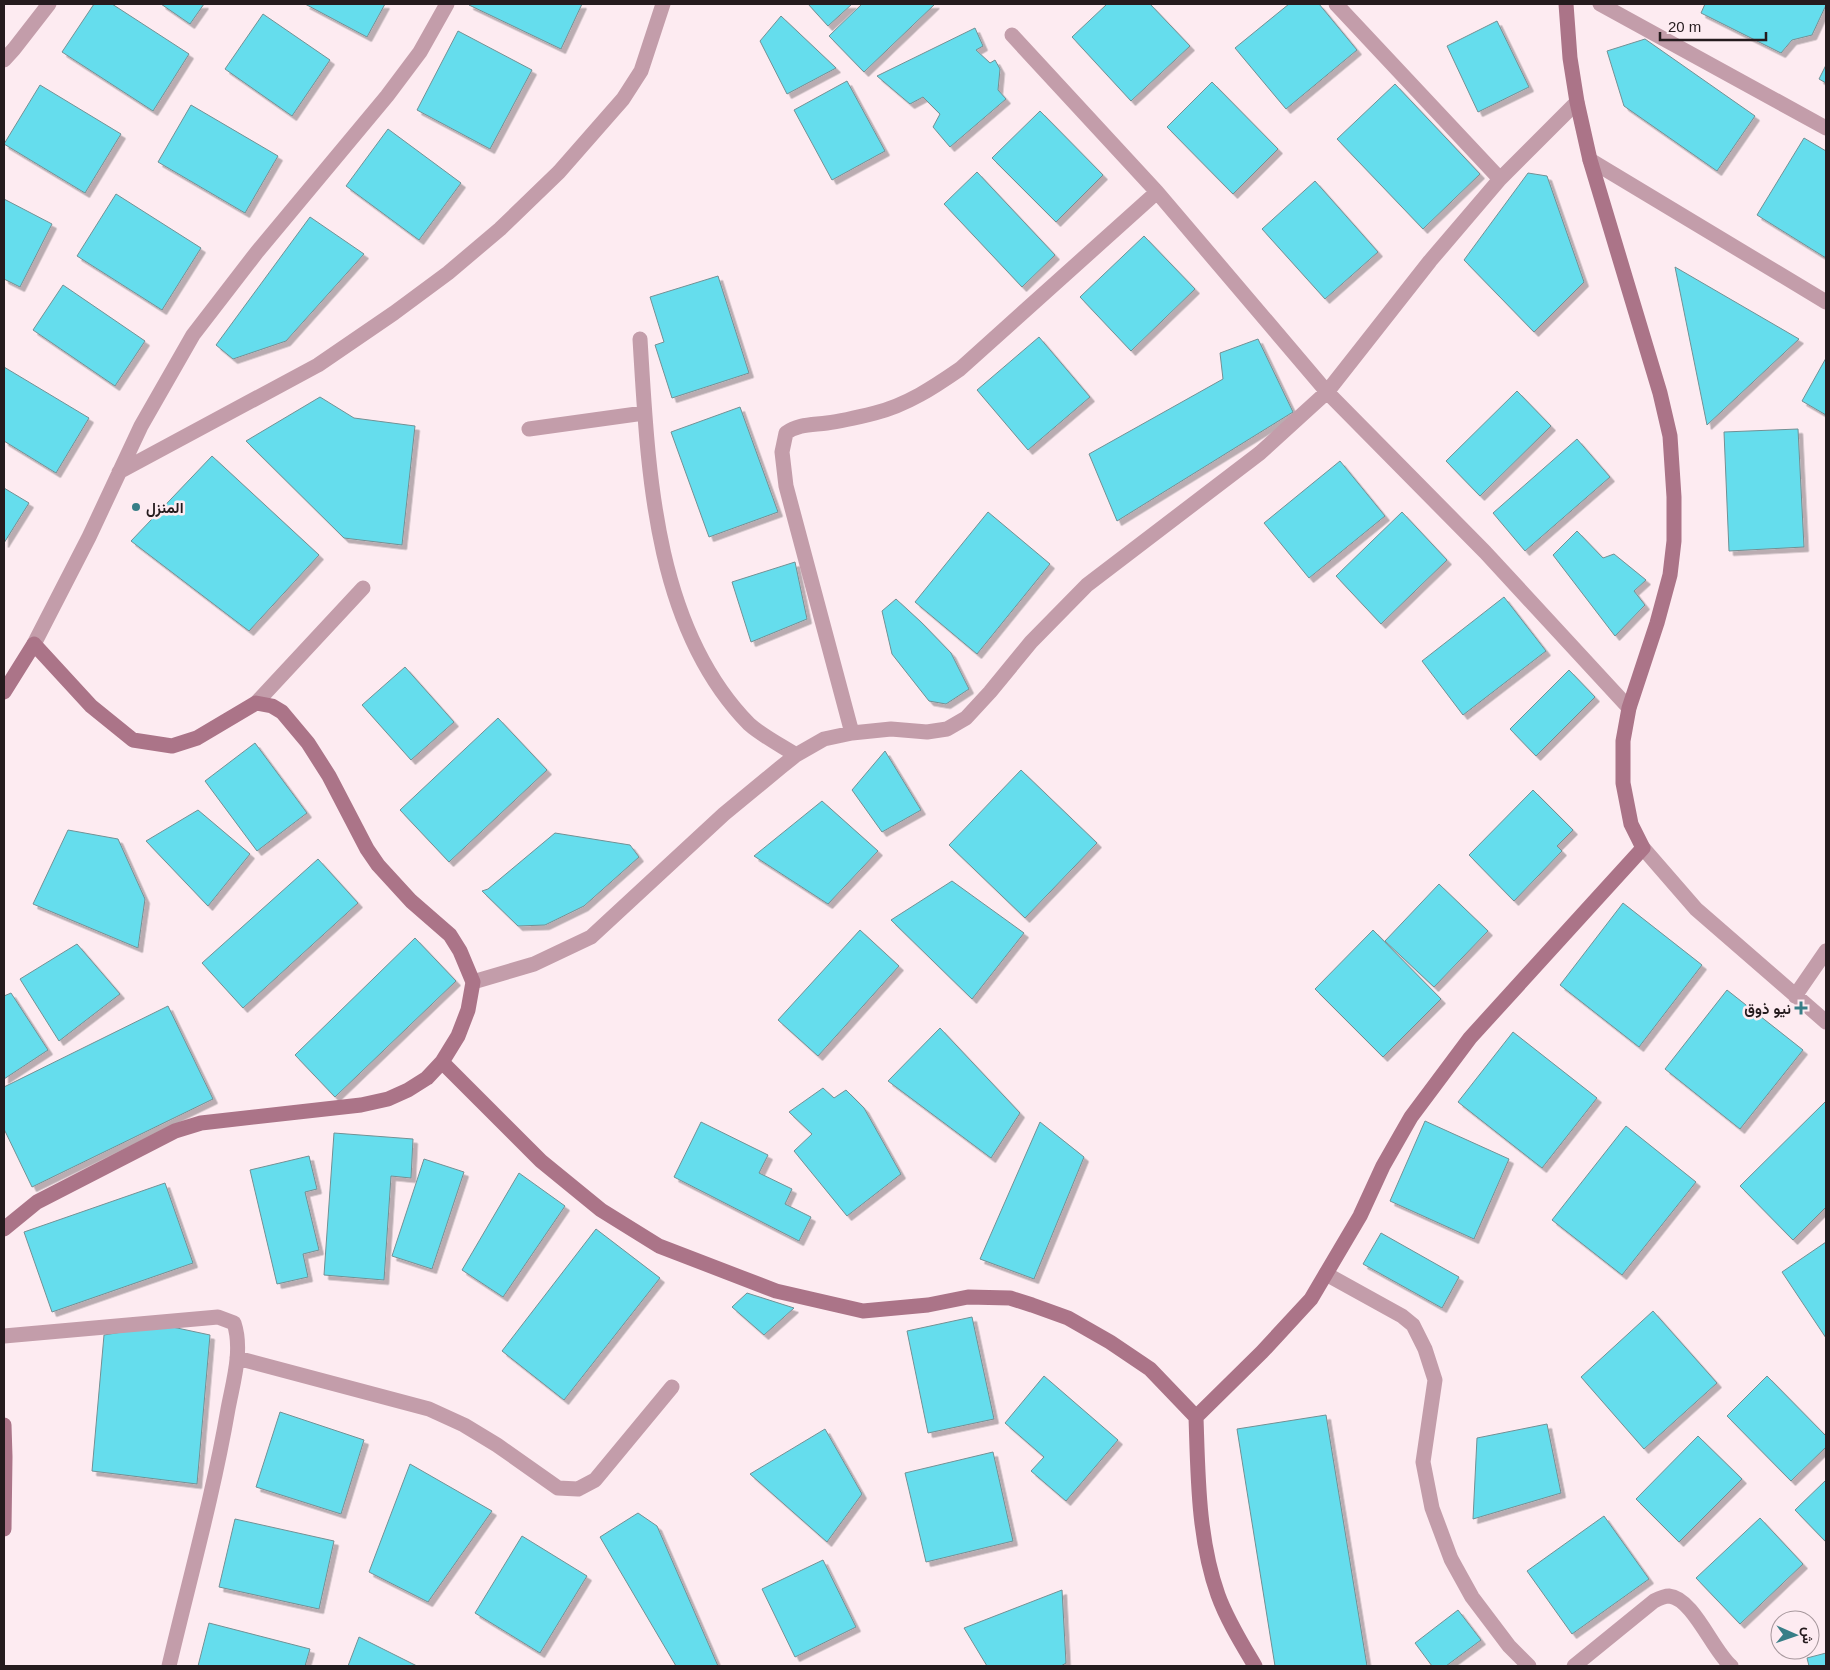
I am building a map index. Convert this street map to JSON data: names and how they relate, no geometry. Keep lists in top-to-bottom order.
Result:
{
  "places": {
    "other": ["المنزل"],
    "health": ["نيو ذوق"]
  },
  "scale_bar": "20 m",
  "north": "right"
}
